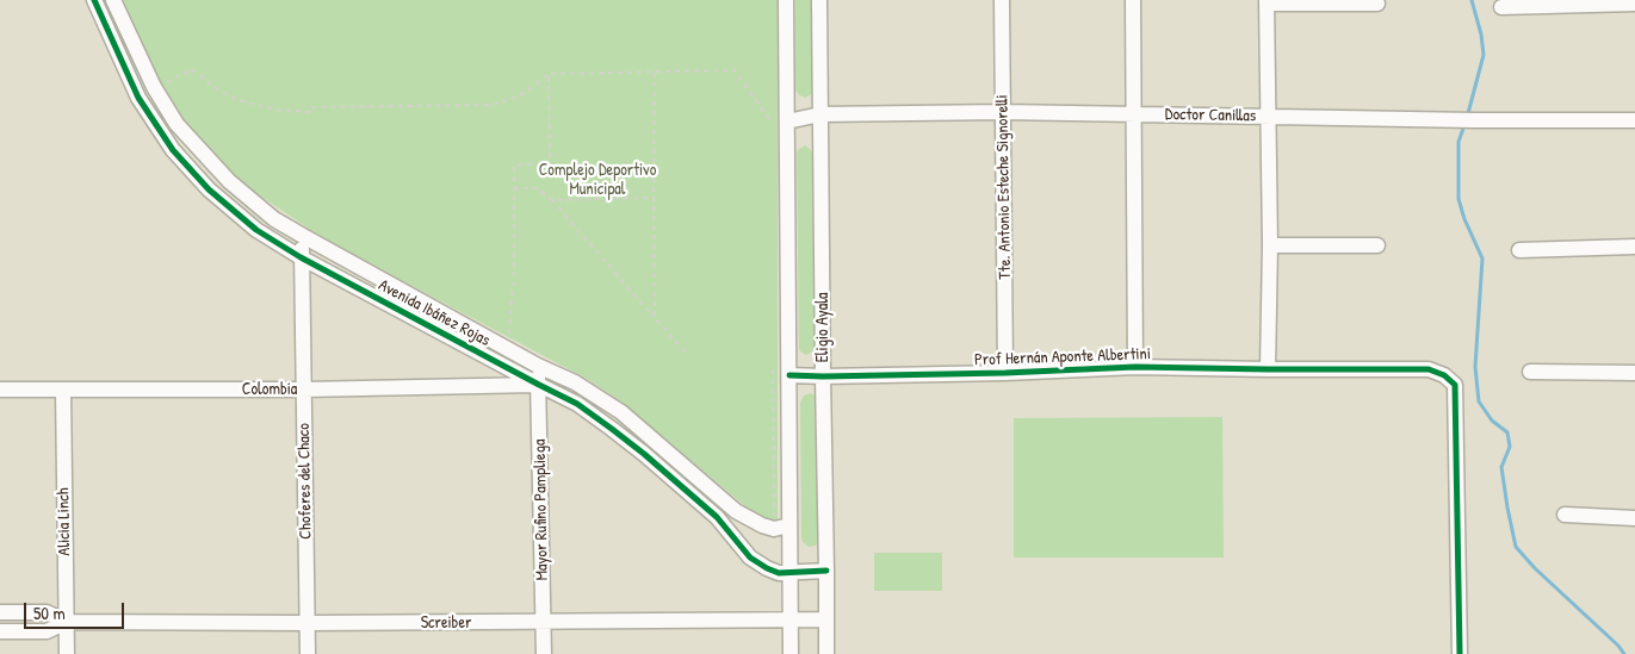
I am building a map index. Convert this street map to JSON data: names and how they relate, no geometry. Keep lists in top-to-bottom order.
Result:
{
  "streets": {
    "street": [
      "Doctor Canillas",
      "Tte. Antonio Esteche Signorelli",
      "Avenida Ibáñez Rojas",
      "Eligio Ayala",
      "Prof Hernán Aponte Albertini",
      "Colombia",
      "Choferes del Chaco",
      "Mayor Rufino Pampliega",
      "Alicia Linch",
      "Screiber"
    ]
  },
  "crossings": [
    ["Doctor Canillas", "Tte. Antonio Esteche Signorelli"],
    ["Doctor Canillas", "Eligio Ayala"],
    ["Tte. Antonio Esteche Signorelli", "Prof Hernán Aponte Albertini"],
    ["Avenida Ibáñez Rojas", "Eligio Ayala"],
    ["Avenida Ibáñez Rojas", "Colombia"],
    ["Avenida Ibáñez Rojas", "Choferes del Chaco"],
    ["Avenida Ibáñez Rojas", "Mayor Rufino Pampliega"],
    ["Eligio Ayala", "Prof Hernán Aponte Albertini"],
    ["Eligio Ayala", "Screiber"],
    ["Colombia", "Choferes del Chaco"],
    ["Colombia", "Mayor Rufino Pampliega"],
    ["Colombia", "Alicia Linch"],
    ["Choferes del Chaco", "Screiber"],
    ["Mayor Rufino Pampliega", "Screiber"],
    ["Alicia Linch", "Screiber"]
  ],
  "parks": ["Complejo Deportivo Municipal"],
  "scale_bar": "50 m"
}
